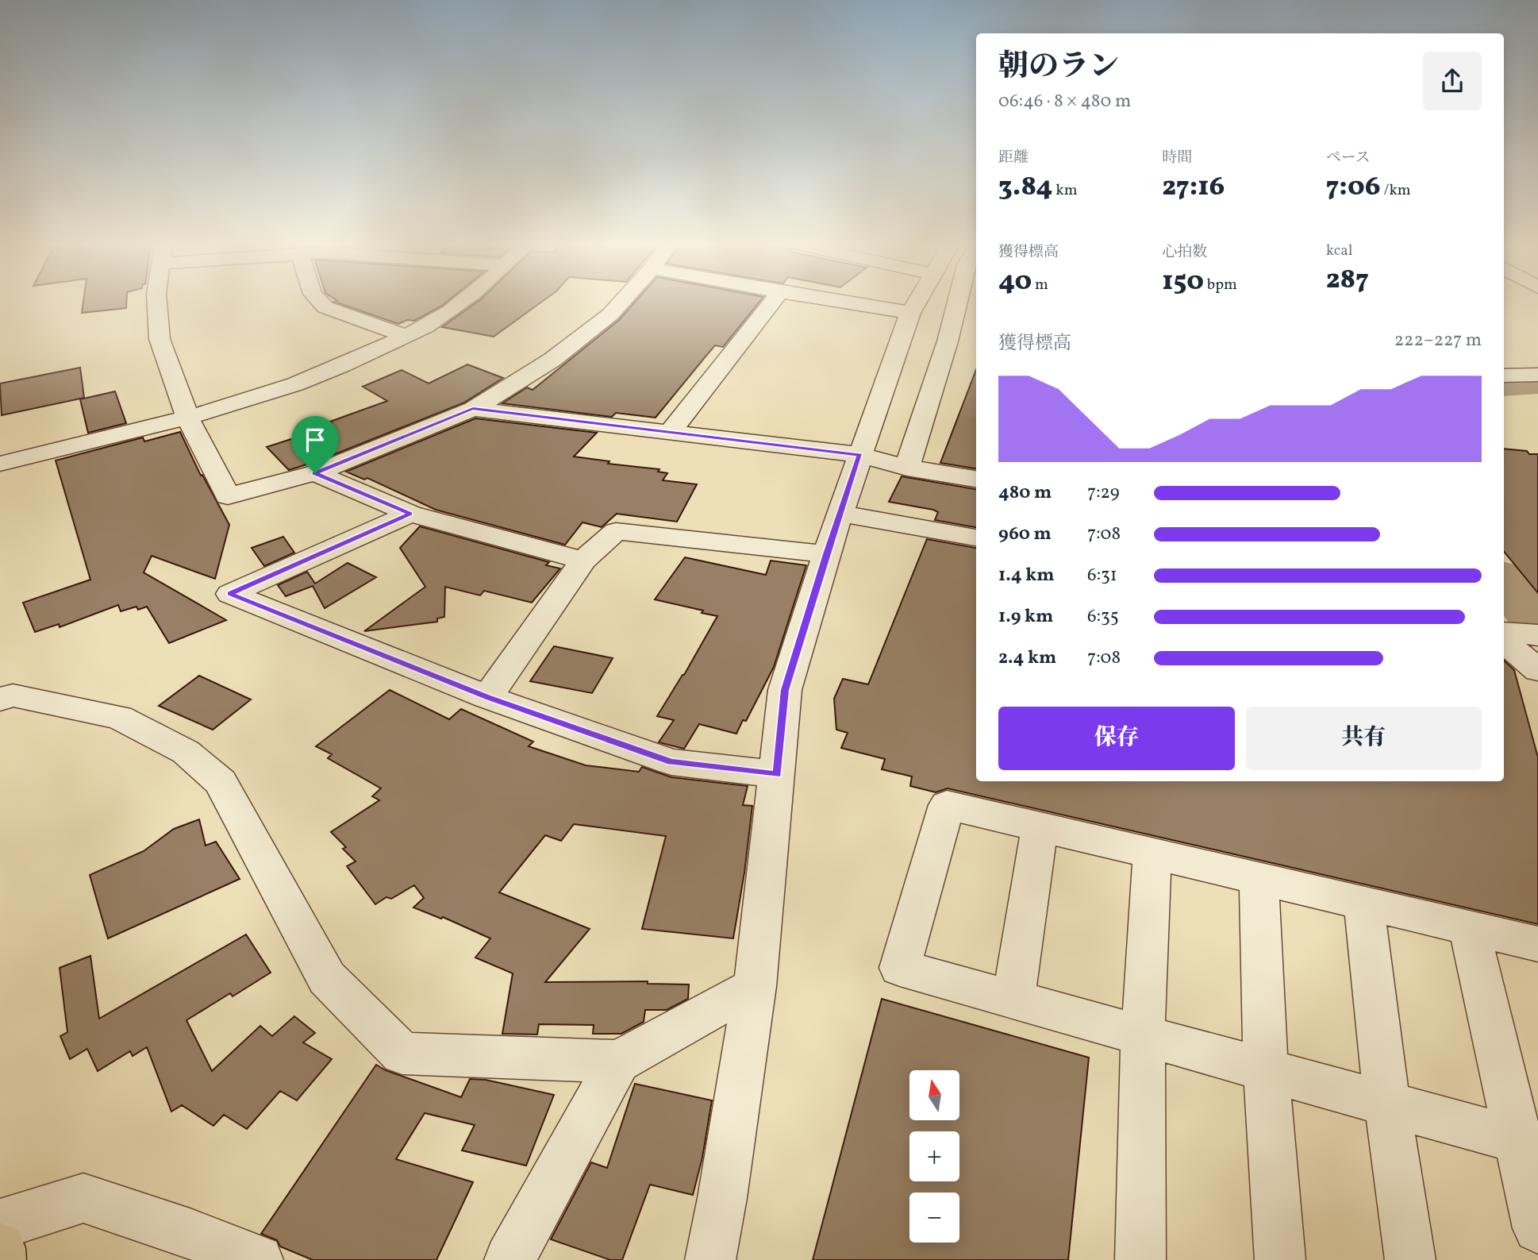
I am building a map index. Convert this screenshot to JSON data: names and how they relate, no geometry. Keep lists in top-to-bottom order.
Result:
{
  "north": "top",
  "page": {
    "heading": ["朝のラン", "06:46 · 8 × 480 m"],
    "stats": [
      ["距離", "3.84 km"],
      ["時間", "27:16"],
      ["ペース", "7:06 /km"],
      ["獲得標高", "40 m"],
      ["心拍数", "150 bpm"],
      ["kcal", "287"]
    ],
    "chart": ["獲得標高", "222–227 m"],
    "list": [
      {
        "name": "480 m",
        "note": "7:29"
      },
      {
        "name": "960 m",
        "note": "7:08"
      },
      {
        "name": "1.4 km",
        "note": "6:31"
      },
      {
        "name": "1.9 km",
        "note": "6:35"
      },
      {
        "name": "2.4 km",
        "note": "7:08"
      }
    ],
    "buttons": ["保存", "共有"],
    "map_buttons": ["+", "−"]
  }
}
